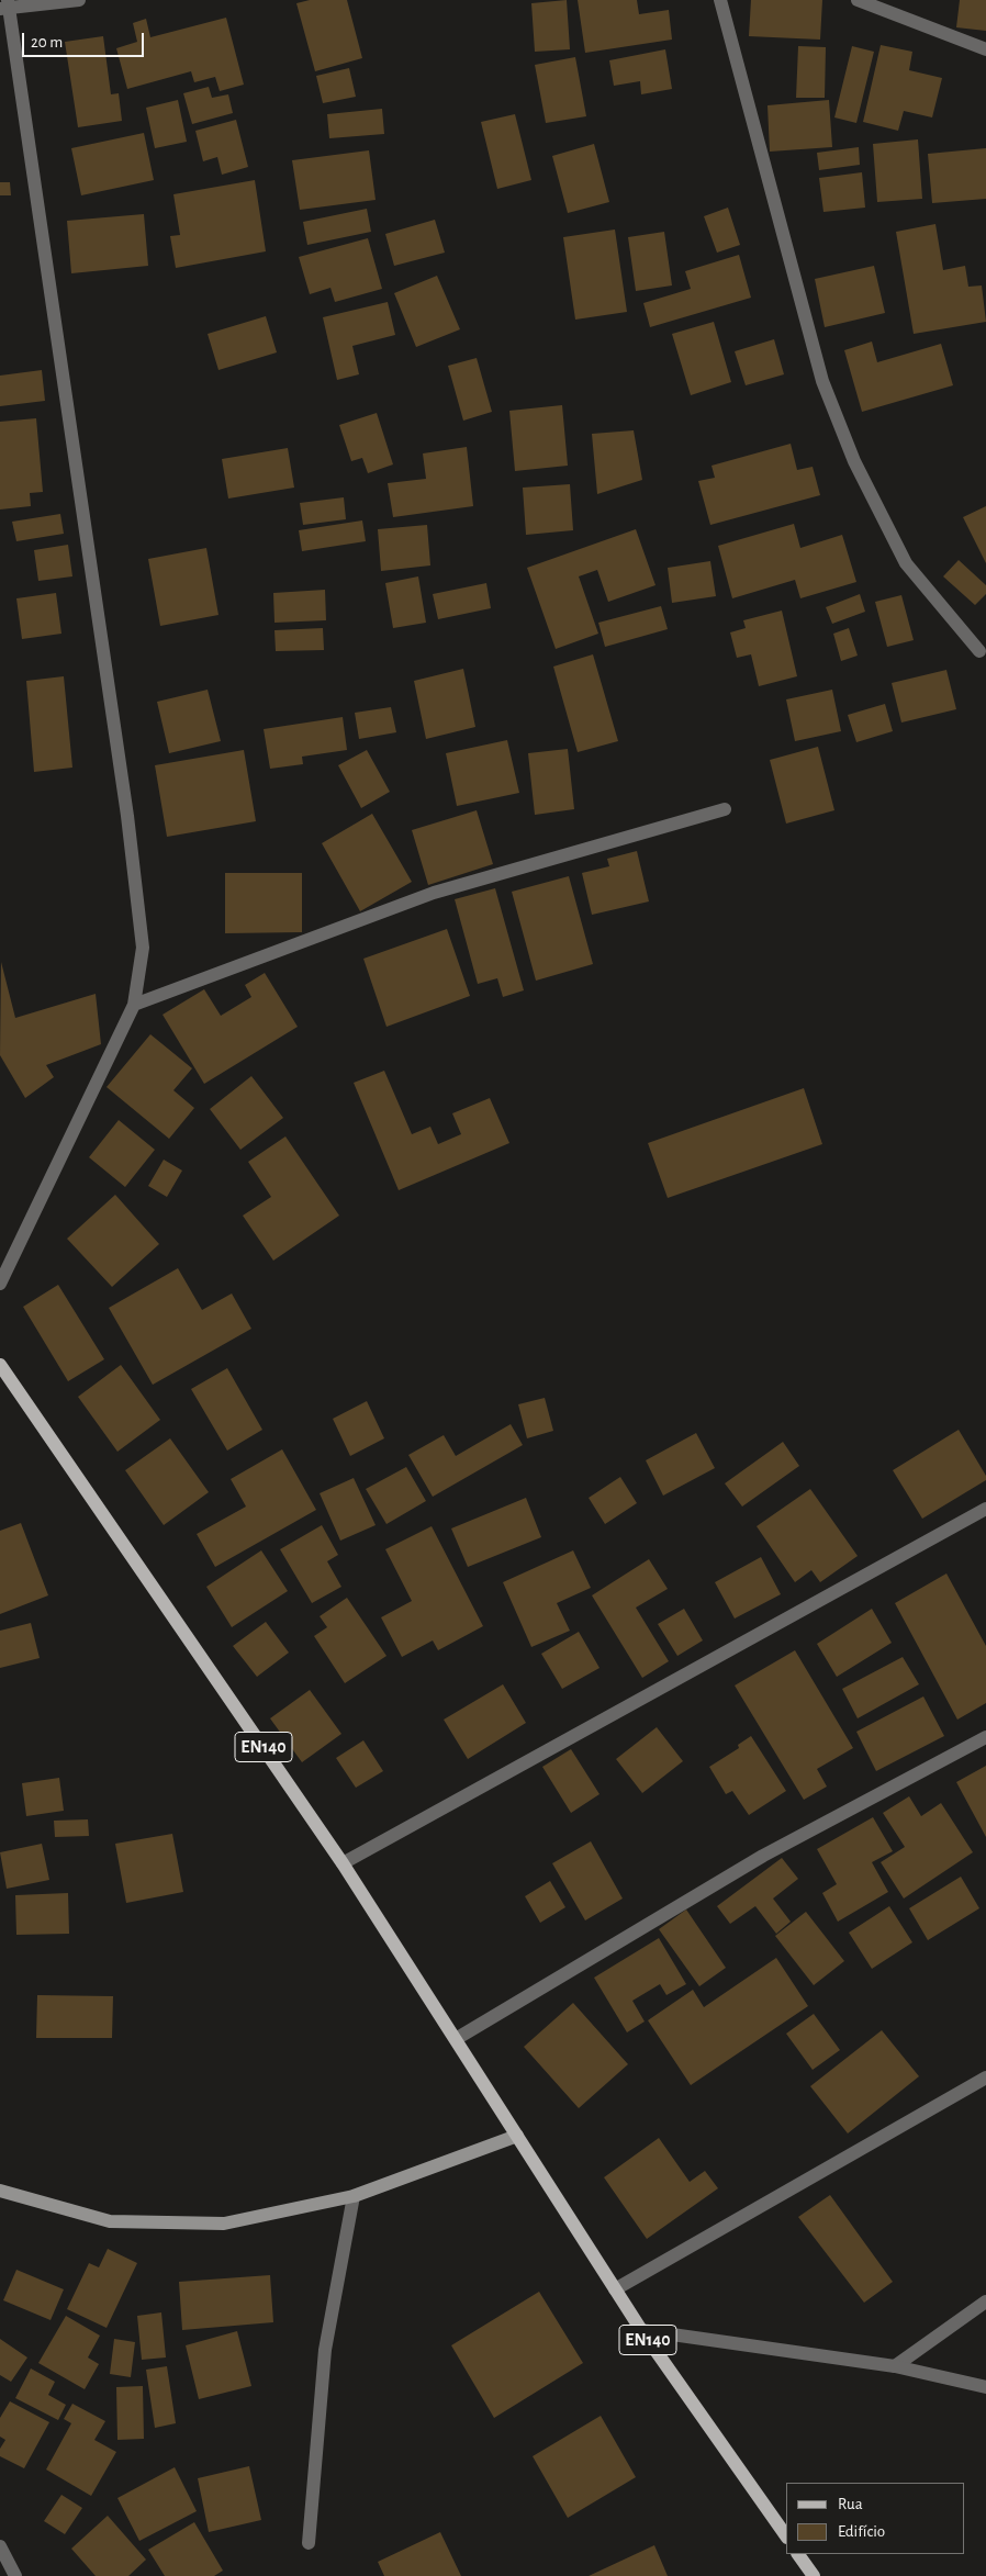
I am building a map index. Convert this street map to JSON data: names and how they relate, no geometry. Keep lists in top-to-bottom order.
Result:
{
  "streets": {
    "main road": ["EN140"]
  },
  "legend": ["Rua", "Edifício"],
  "scale_bar": "20 m"
}
